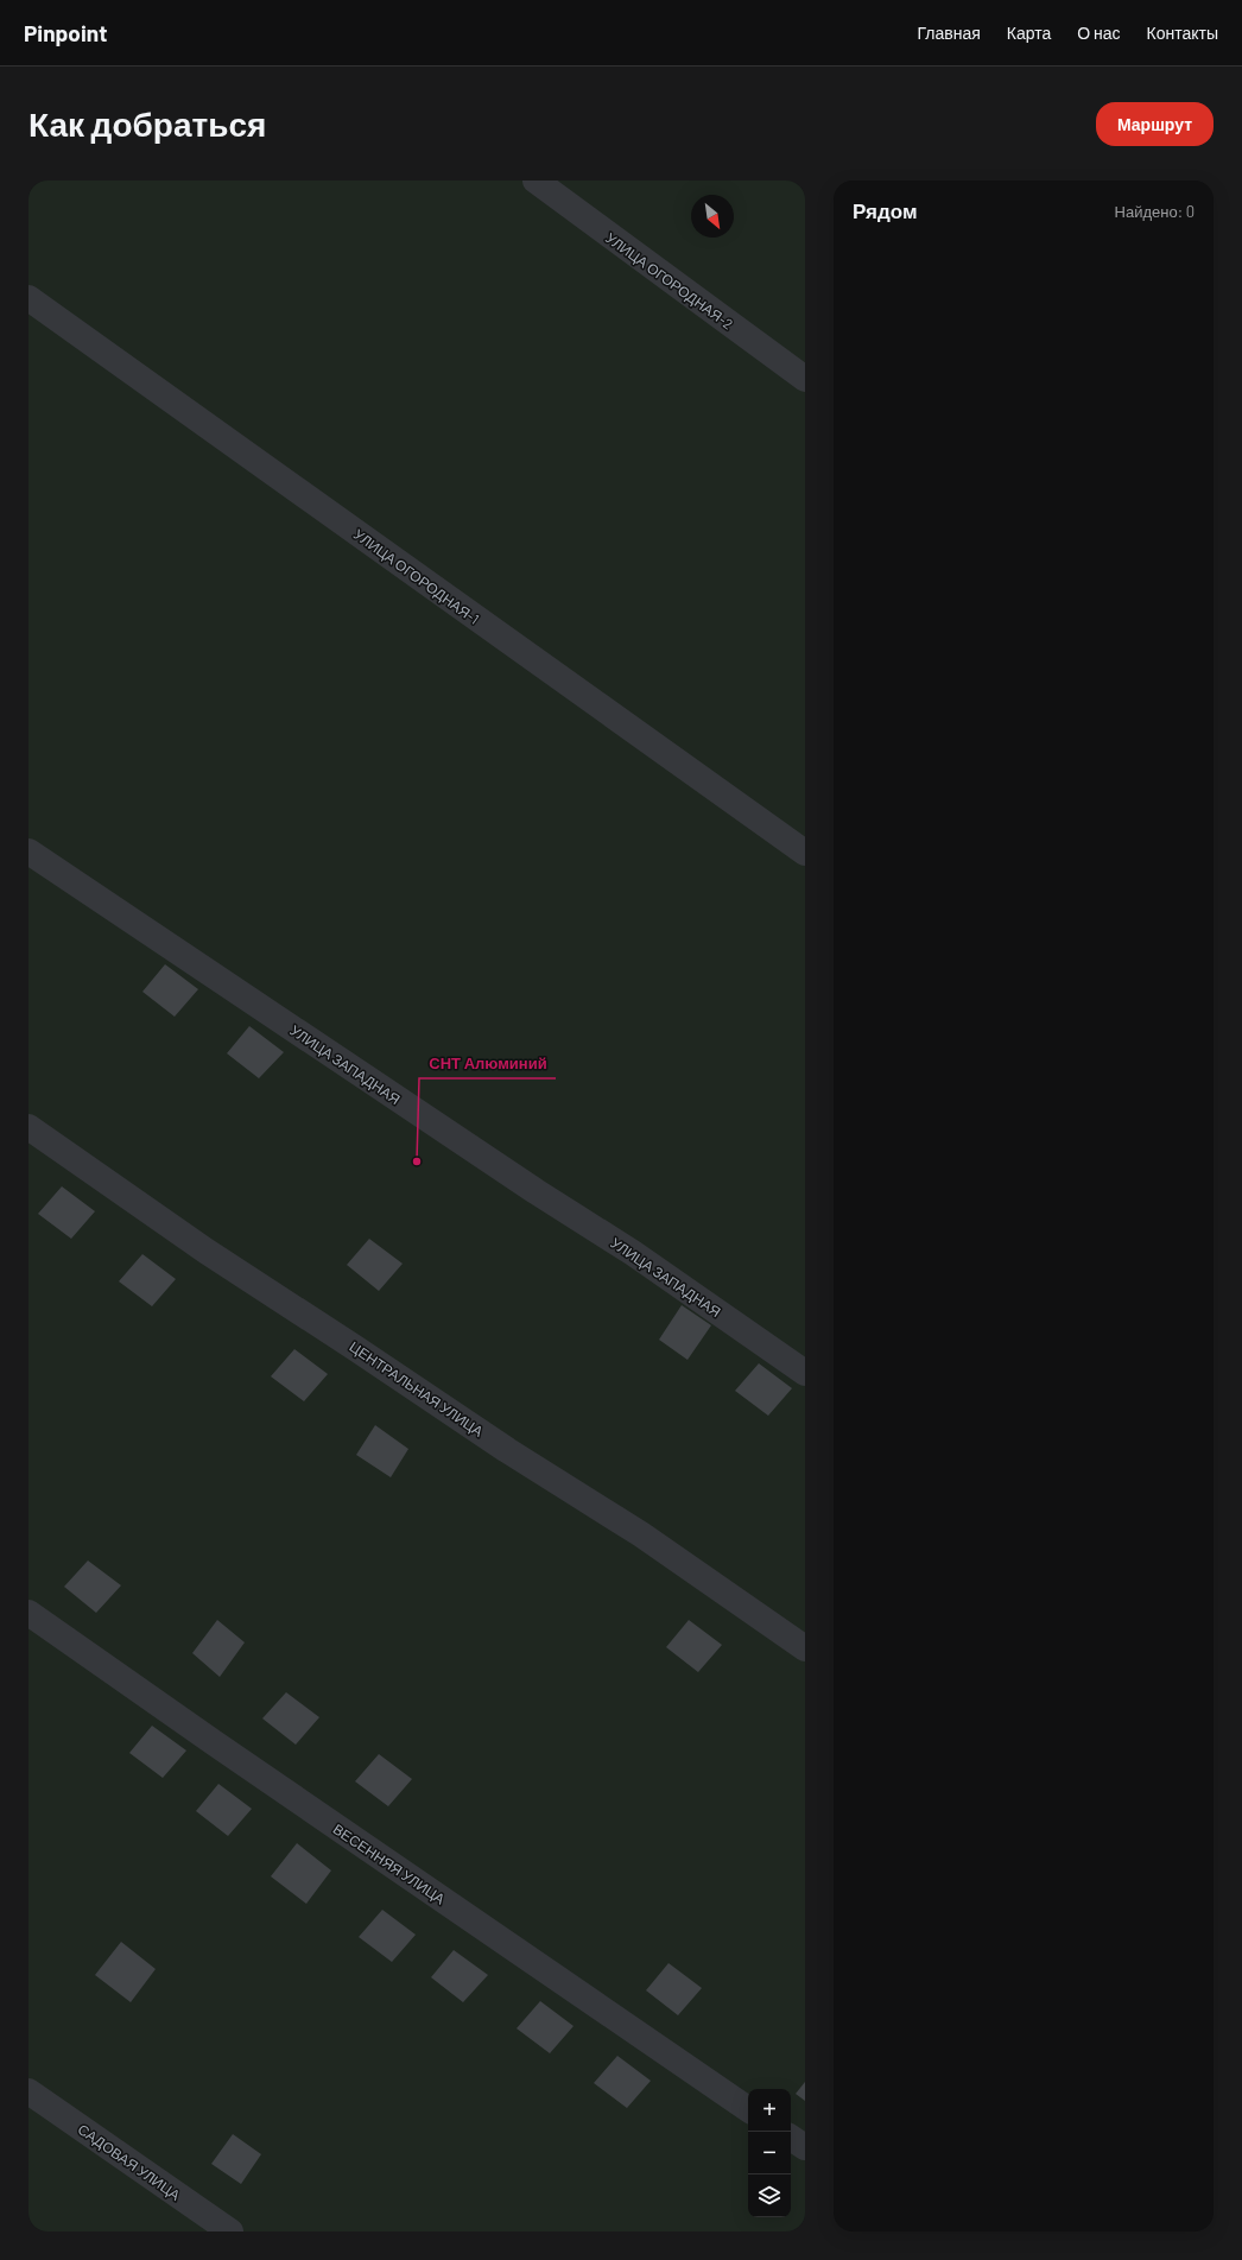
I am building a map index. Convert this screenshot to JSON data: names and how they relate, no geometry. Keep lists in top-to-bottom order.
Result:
{
  "streets": {
    "street": [
      "УЛИЦА ОГОРОДНАЯ-2",
      "УЛИЦА ОГОРОДНАЯ-1",
      "УЛИЦА ЗАПАДНАЯ",
      "ЦЕНТРАЛЬНАЯ УЛИЦА",
      "ВЕСЕННЯЯ УЛИЦА",
      "САДОВАЯ УЛИЦА"
    ]
  },
  "places": ["СНТ Алюминий"],
  "north": "bottom right",
  "page": {
    "header": "Pinpoint",
    "nav": [
      "Главная",
      "Карта",
      "О нас",
      "Контакты"
    ],
    "buttons": "Маршрут",
    "title": "Как добраться",
    "heading": ["Рядом", "Найдено: 0"],
    "map_buttons": ["+", "−"]
  }
}
